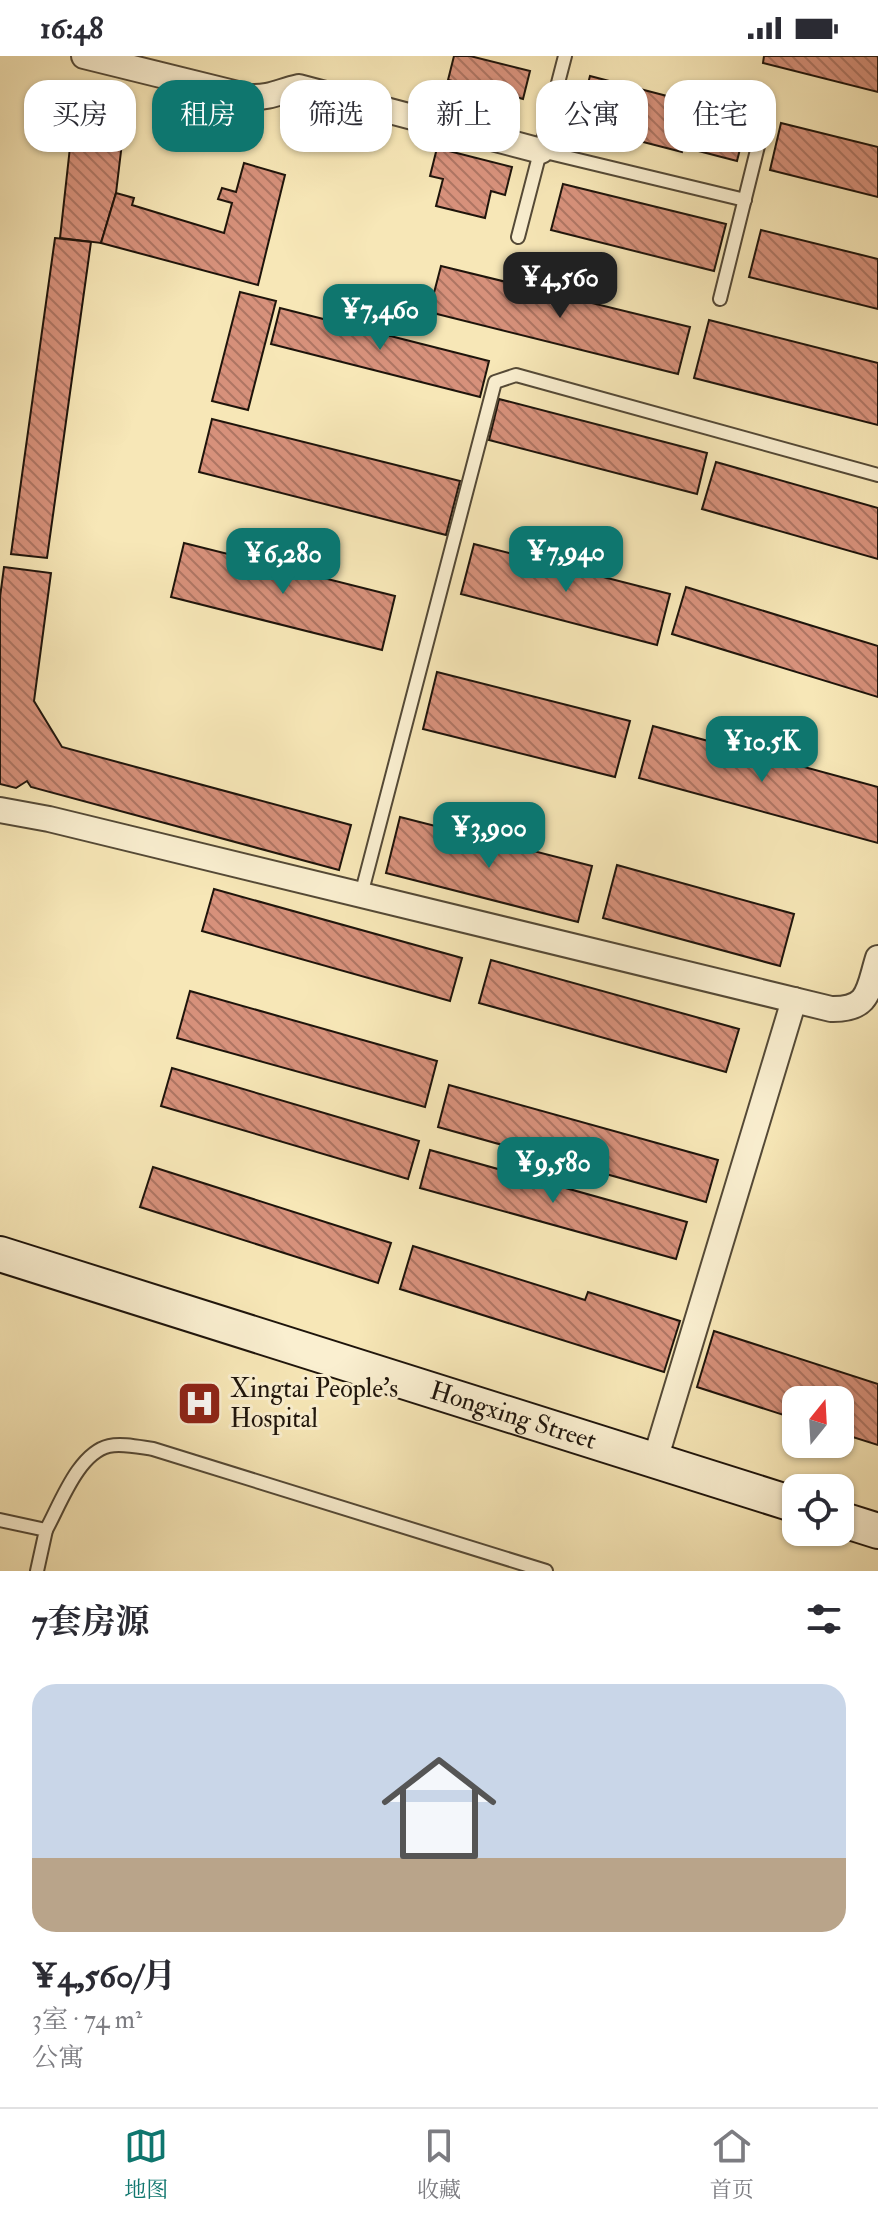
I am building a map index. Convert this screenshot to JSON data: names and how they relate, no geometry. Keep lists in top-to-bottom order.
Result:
{
  "streets": {
    "street": ["Hongxing Street"]
  },
  "places": {
    "hospital": ["Xingtai People's Hospital"]
  },
  "north": "top",
  "page": {
    "status": "16:48",
    "chip": [
      "买房",
      "租房",
      "筛选",
      "新上",
      "公寓",
      "住宅"
    ],
    "price": [
      "¥4,560",
      "¥7,460",
      "¥7,940",
      "¥6,280",
      "¥10.5K",
      "¥3,900",
      "¥9,580"
    ],
    "heading": "7套房源",
    "list": [
      {
        "name": "¥4,560/月",
        "note": "3室 · 74 m² · 公寓"
      }
    ],
    "tabs": ["地图", "收藏", "首页"]
  }
}
